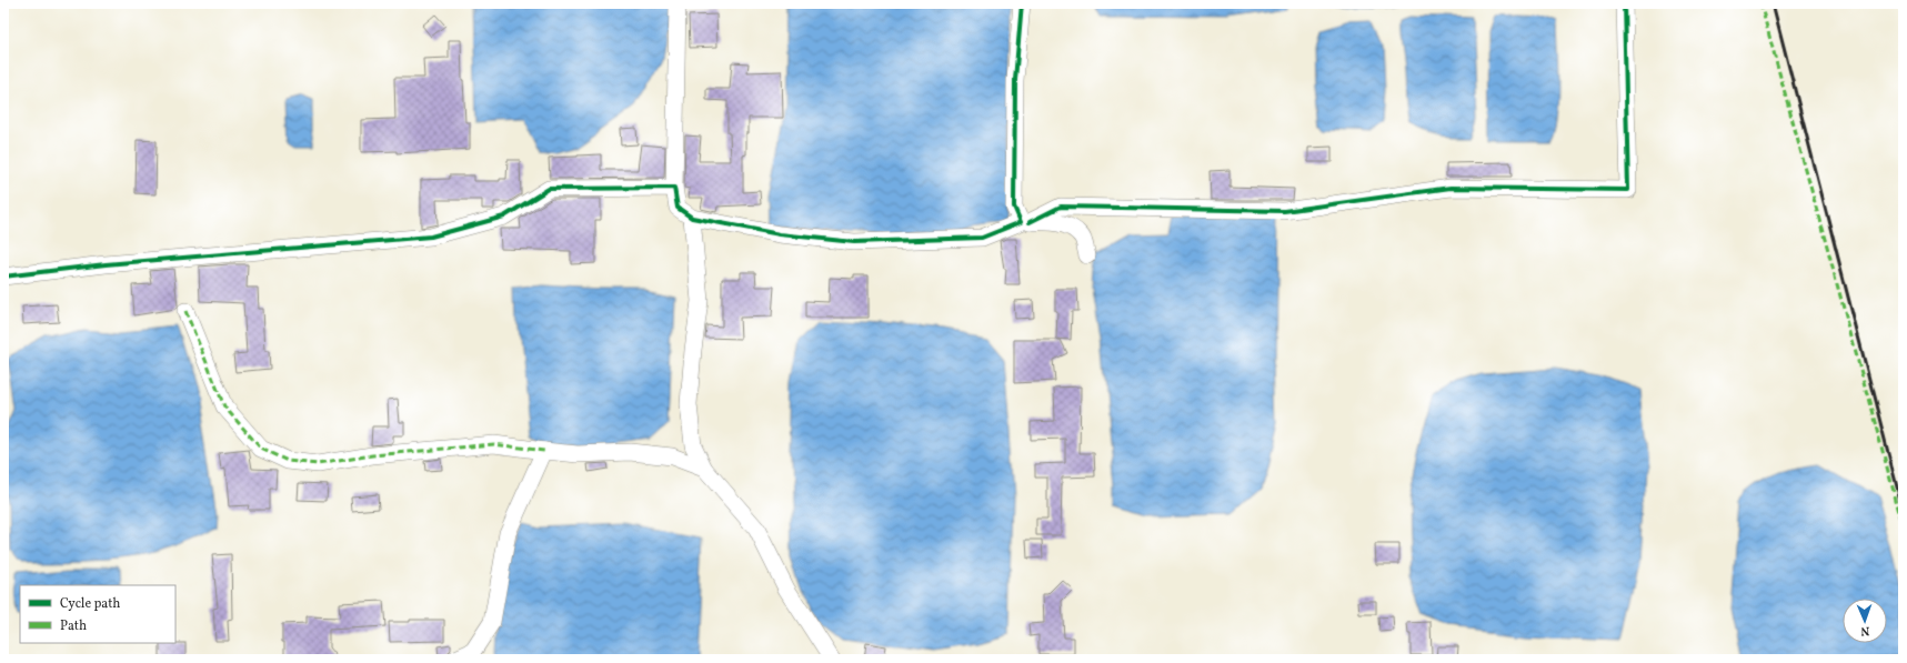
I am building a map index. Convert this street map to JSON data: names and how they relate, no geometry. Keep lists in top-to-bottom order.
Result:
{
  "legend": ["Cycle path", "Path"],
  "north": "bottom"
}
